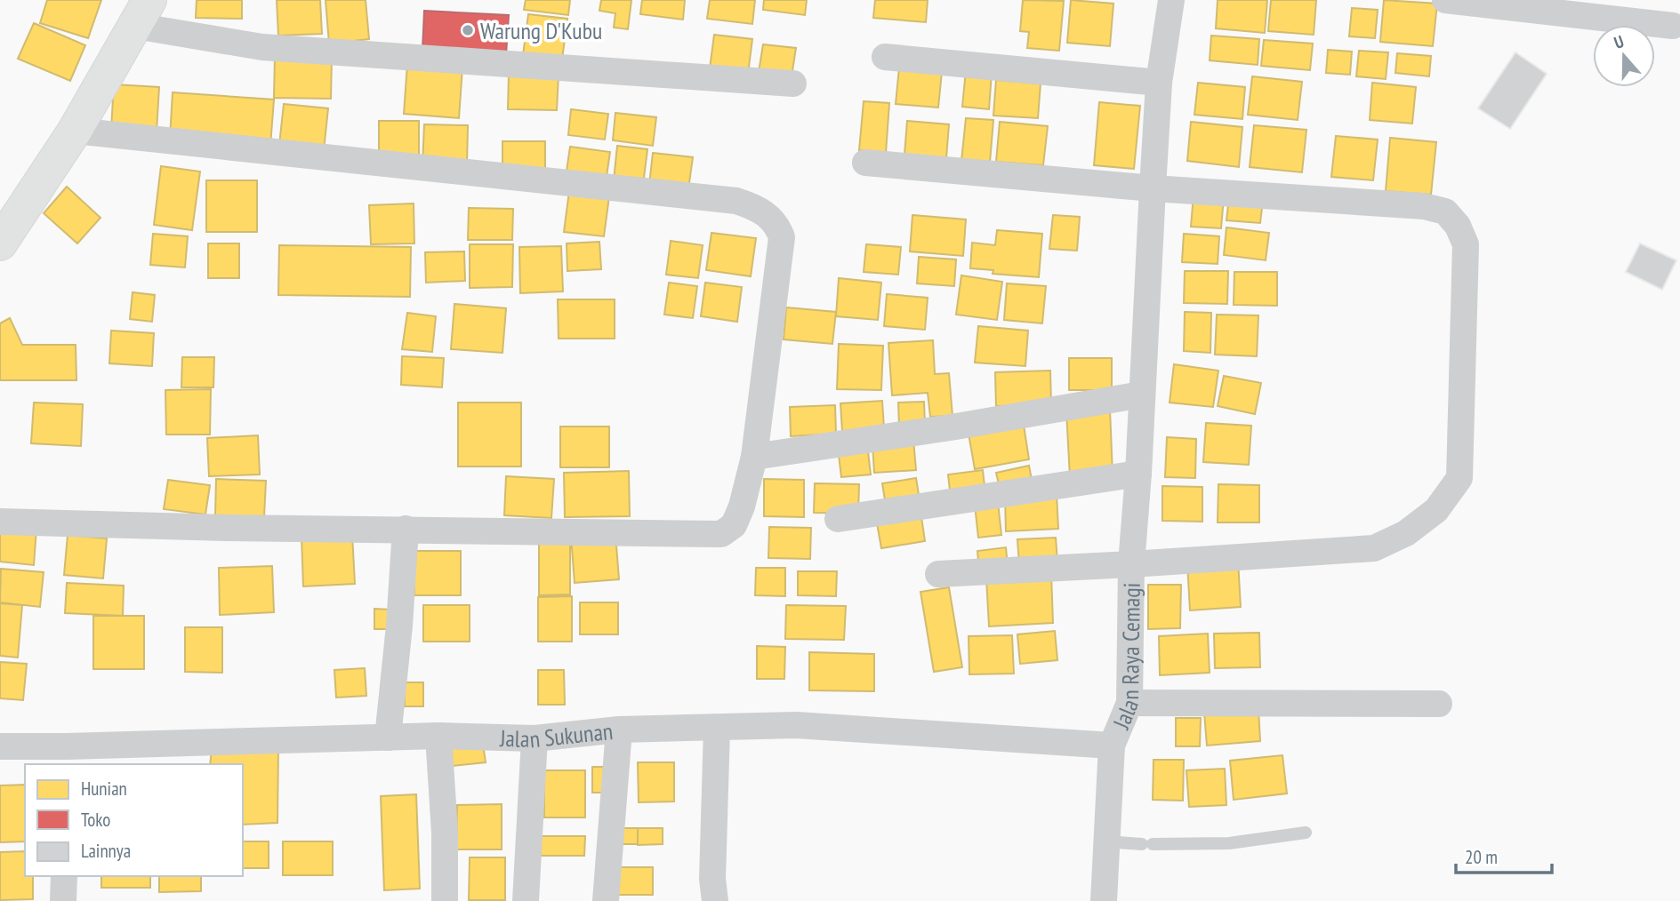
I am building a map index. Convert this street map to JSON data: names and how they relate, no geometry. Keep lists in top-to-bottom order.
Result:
{
  "streets": {
    "street": ["Jalan Raya Cemagi", "Jalan Sukunan"]
  },
  "crossings": [
    ["Jalan Raya Cemagi", "Jalan Sukunan"]
  ],
  "places": ["Warung D'Kubu"],
  "legend": ["Hunian", "Toko", "Lainnya"],
  "scale_bar": "20 m",
  "north": "top"
}
